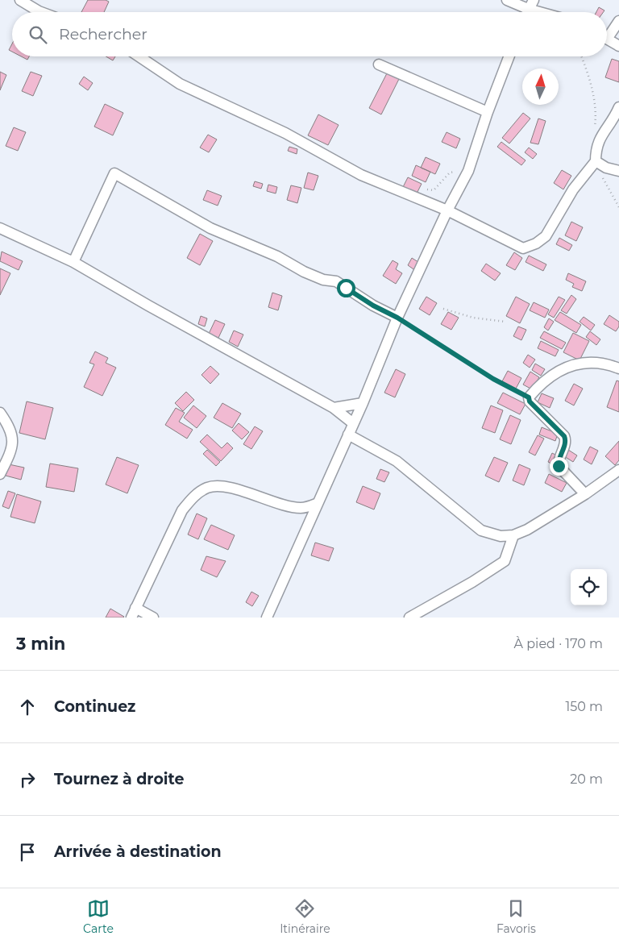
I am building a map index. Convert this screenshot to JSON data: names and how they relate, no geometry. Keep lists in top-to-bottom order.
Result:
{
  "north": "top",
  "page": {
    "search": "Rechercher",
    "heading": ["3 min", "À pied · 170 m"],
    "list": [
      ["Continuez", "150 m"],
      ["Tournez à droite", "20 m"],
      "Arrivée à destination"
    ],
    "nav": ["Carte", "Itinéraire", "Favoris"]
  }
}
